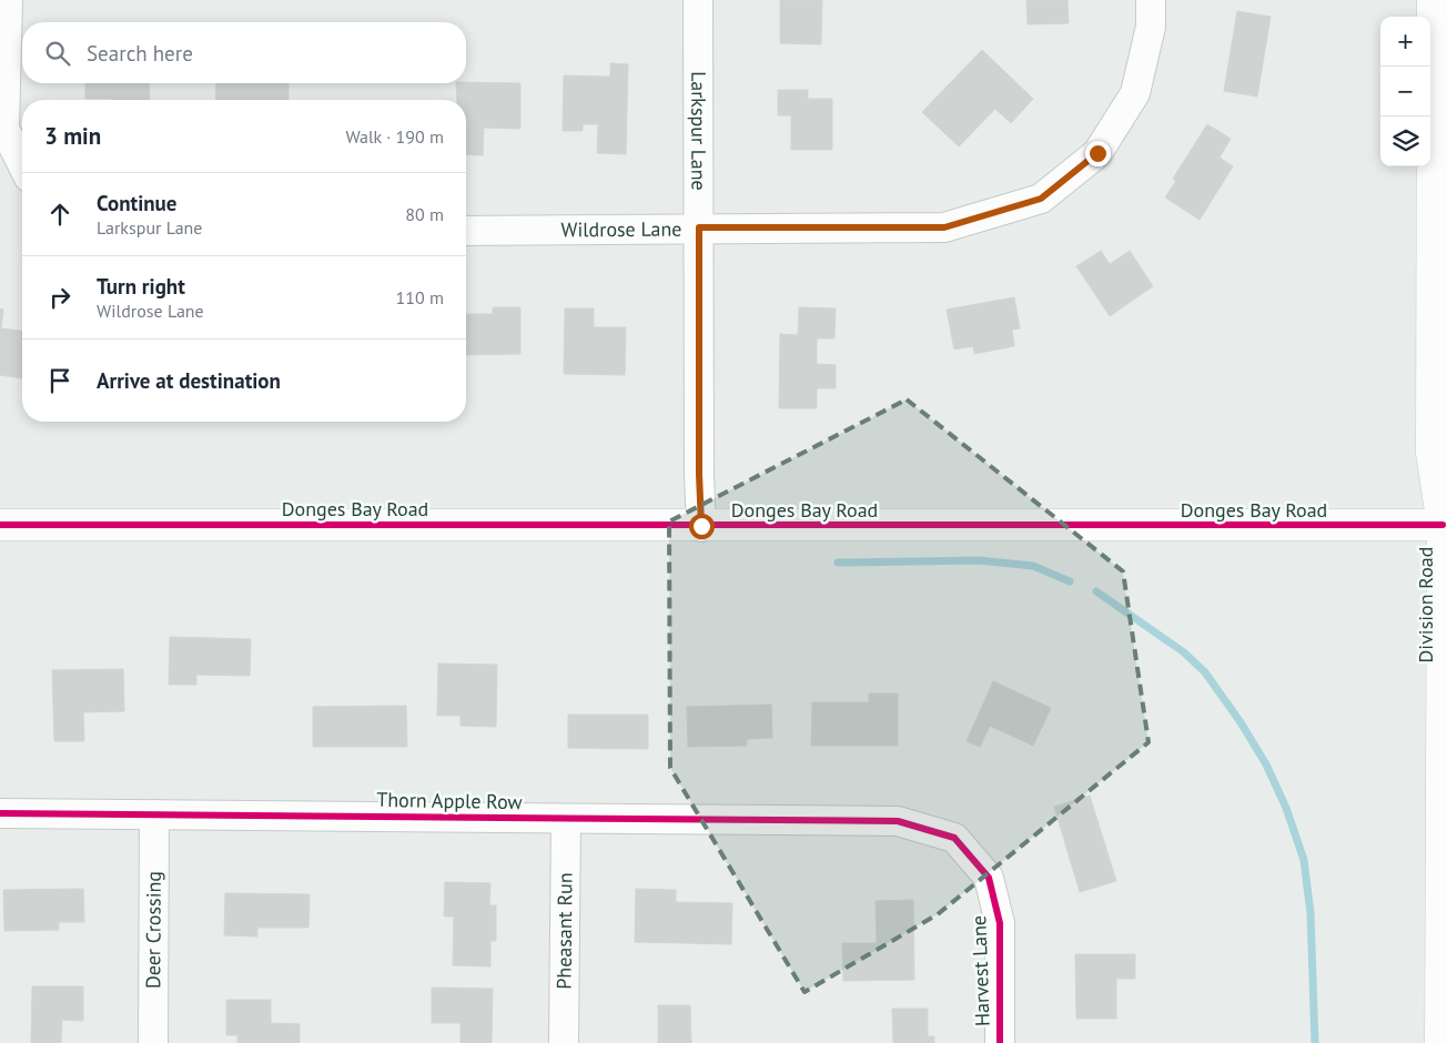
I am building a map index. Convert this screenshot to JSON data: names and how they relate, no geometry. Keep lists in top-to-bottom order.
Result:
{
  "streets": {
    "street": [
      "Larkspur Lane",
      "Wildrose Lane",
      "Donges Bay Road",
      "Division Road",
      "Thorn Apple Row",
      "Deer Crossing",
      "Pheasant Run",
      "Harvest Lane"
    ]
  },
  "crossings": [
    ["Larkspur Lane", "Wildrose Lane"],
    ["Larkspur Lane", "Donges Bay Road"],
    ["Donges Bay Road", "Division Road"],
    ["Thorn Apple Row", "Deer Crossing"],
    ["Thorn Apple Row", "Pheasant Run"],
    ["Thorn Apple Row", "Harvest Lane"]
  ],
  "page": {
    "map_buttons": ["+", "−"],
    "search": "Search here",
    "heading": ["3 min", "Walk · 190 m"],
    "list": [
      ["Continue", "Larkspur Lane", "80 m"],
      ["Turn right", "Wildrose Lane", "110 m"],
      "Arrive at destination"
    ]
  }
}
